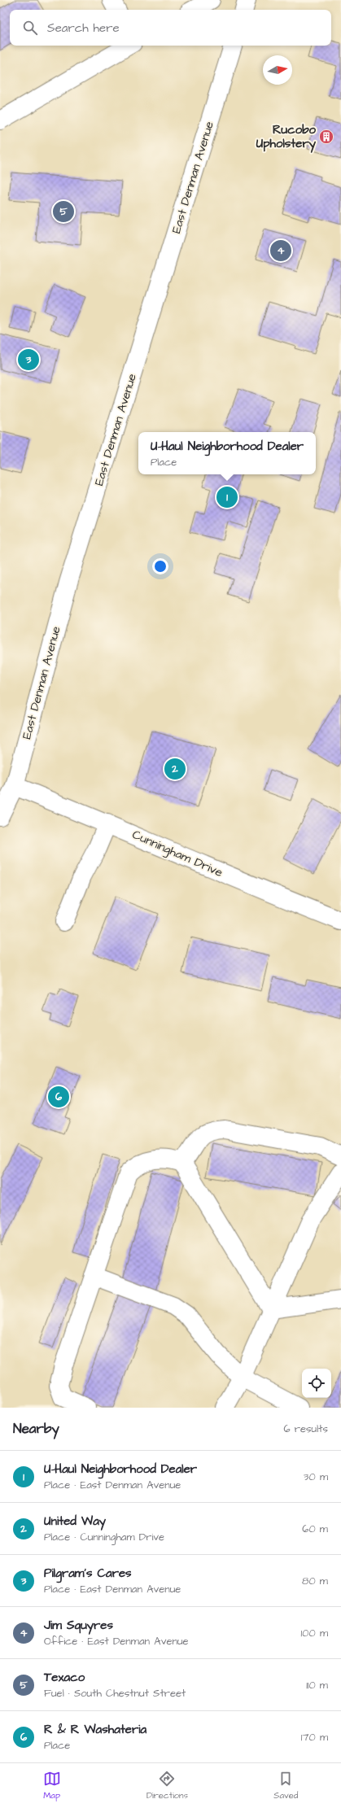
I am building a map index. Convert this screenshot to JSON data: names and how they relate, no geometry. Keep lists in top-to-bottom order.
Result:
{
  "streets": {
    "street": ["East Denman Avenue", "Cunningham Drive"]
  },
  "crossings": [
    ["East Denman Avenue", "Cunningham Drive"]
  ],
  "places": {
    "building": ["Rucobo Upholstery"]
  },
  "north": "right",
  "page": {
    "search": "Search here",
    "pins": [
      "5",
      "4",
      "3",
      "1",
      "2",
      "6"
    ],
    "popup": ["U-Haul Neighborhood Dealer", "Place"],
    "heading": ["Nearby", "6 results"],
    "list": [
      {
        "mark": "1",
        "name": "U-Haul Neighborhood Dealer",
        "note": "Place · East Denman Avenue",
        "value": "30 m"
      },
      {
        "mark": "2",
        "name": "United Way",
        "note": "Place · Cunningham Drive",
        "value": "60 m"
      },
      {
        "mark": "3",
        "name": "Pilgram's Cares",
        "note": "Place · East Denman Avenue",
        "value": "80 m"
      },
      {
        "mark": "4",
        "name": "Jim Squyres",
        "note": "Office · East Denman Avenue",
        "value": "100 m"
      },
      {
        "mark": "5",
        "name": "Texaco",
        "note": "Fuel · South Chestnut Street",
        "value": "110 m"
      },
      {
        "mark": "6",
        "name": "R & R Washateria",
        "note": "Place",
        "value": "170 m"
      }
    ],
    "nav": ["Map", "Directions", "Saved"]
  }
}
